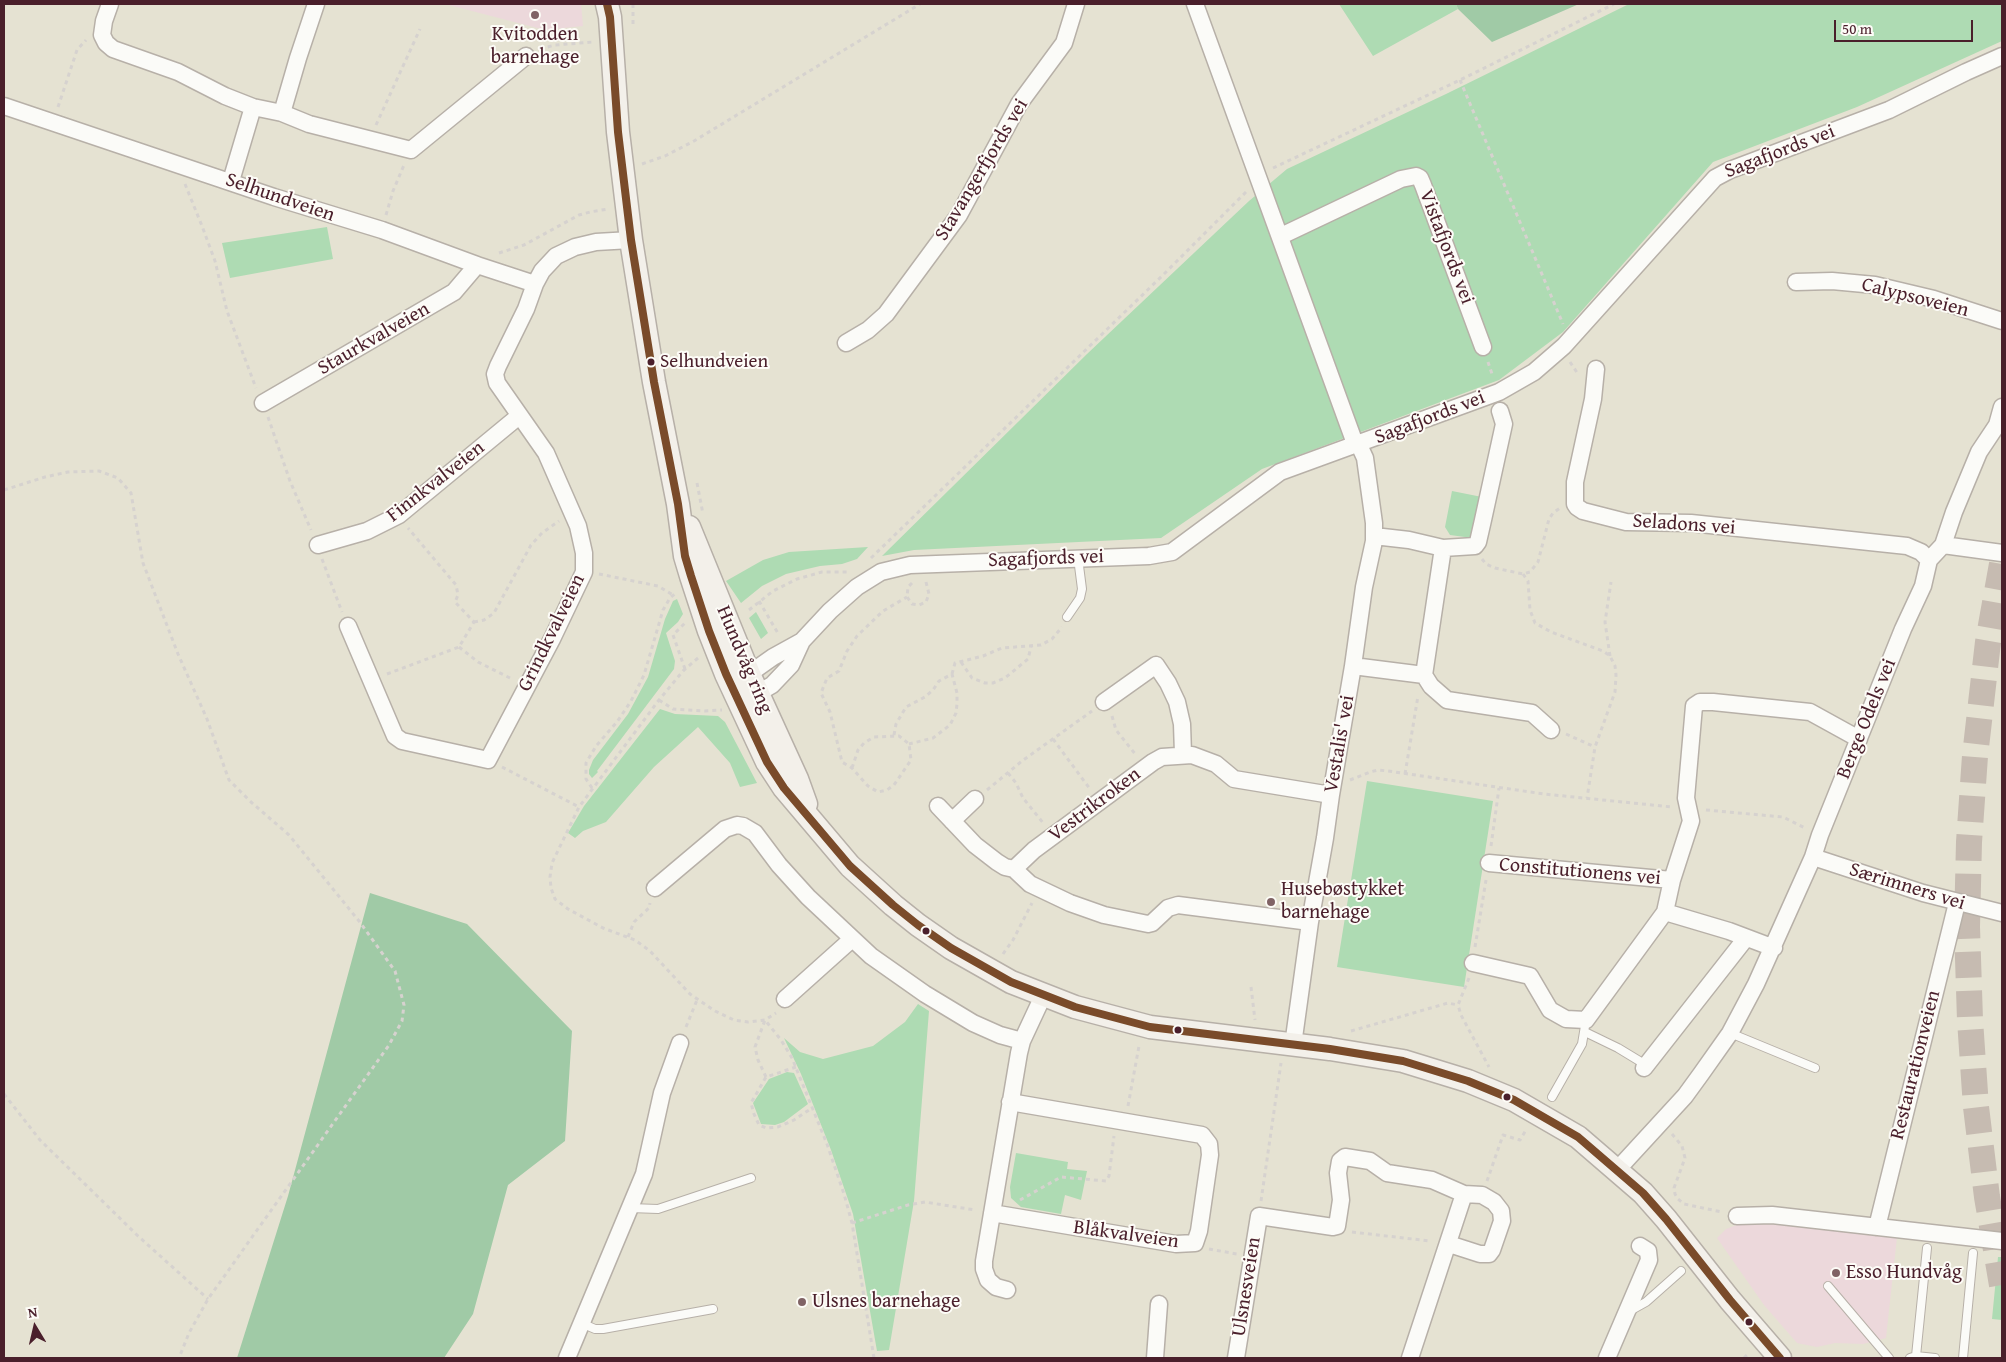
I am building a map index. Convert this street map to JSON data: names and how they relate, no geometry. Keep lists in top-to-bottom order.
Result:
{
  "streets": {
    "main road": ["Hundvåg ring"],
    "street": [
      "Sagafjords vei",
      "Stavangerfjords vei",
      "Selhundveien",
      "Vistafjords vei",
      "Calypsoveien",
      "Staurkvalveien",
      "Finnkvalveien",
      "Seladons vei",
      "Grindkvalveien",
      "Berge Odels vei",
      "Vestalis' vei",
      "Vestrikroken",
      "Constitutionens vei",
      "Særimners vei",
      "Restaurationveien",
      "Blåkvalveien",
      "Ulsnesveien"
    ]
  },
  "crossings": [
    ["Sagafjords vei", "Hundvåg ring"],
    ["Sagafjords vei", "Vestalis' vei"],
    ["Selhundveien", "Staurkvalveien"],
    ["Selhundveien", "Grindkvalveien"],
    ["Finnkvalveien", "Grindkvalveien"],
    ["Seladons vei", "Berge Odels vei"],
    ["Hundvåg ring", "Berge Odels vei"],
    ["Hundvåg ring", "Vestalis' vei"],
    ["Berge Odels vei", "Constitutionens vei"],
    ["Berge Odels vei", "Særimners vei"],
    ["Vestalis' vei", "Vestrikroken"],
    ["Særimners vei", "Restaurationveien"]
  ],
  "places": [
    "Kvitodden barnehage",
    "Selhundveien",
    "Husebøstykket barnehage",
    "Esso Hundvåg",
    "Ulsnes barnehage"
  ],
  "scale_bar": "50 m",
  "north": "top"
}
